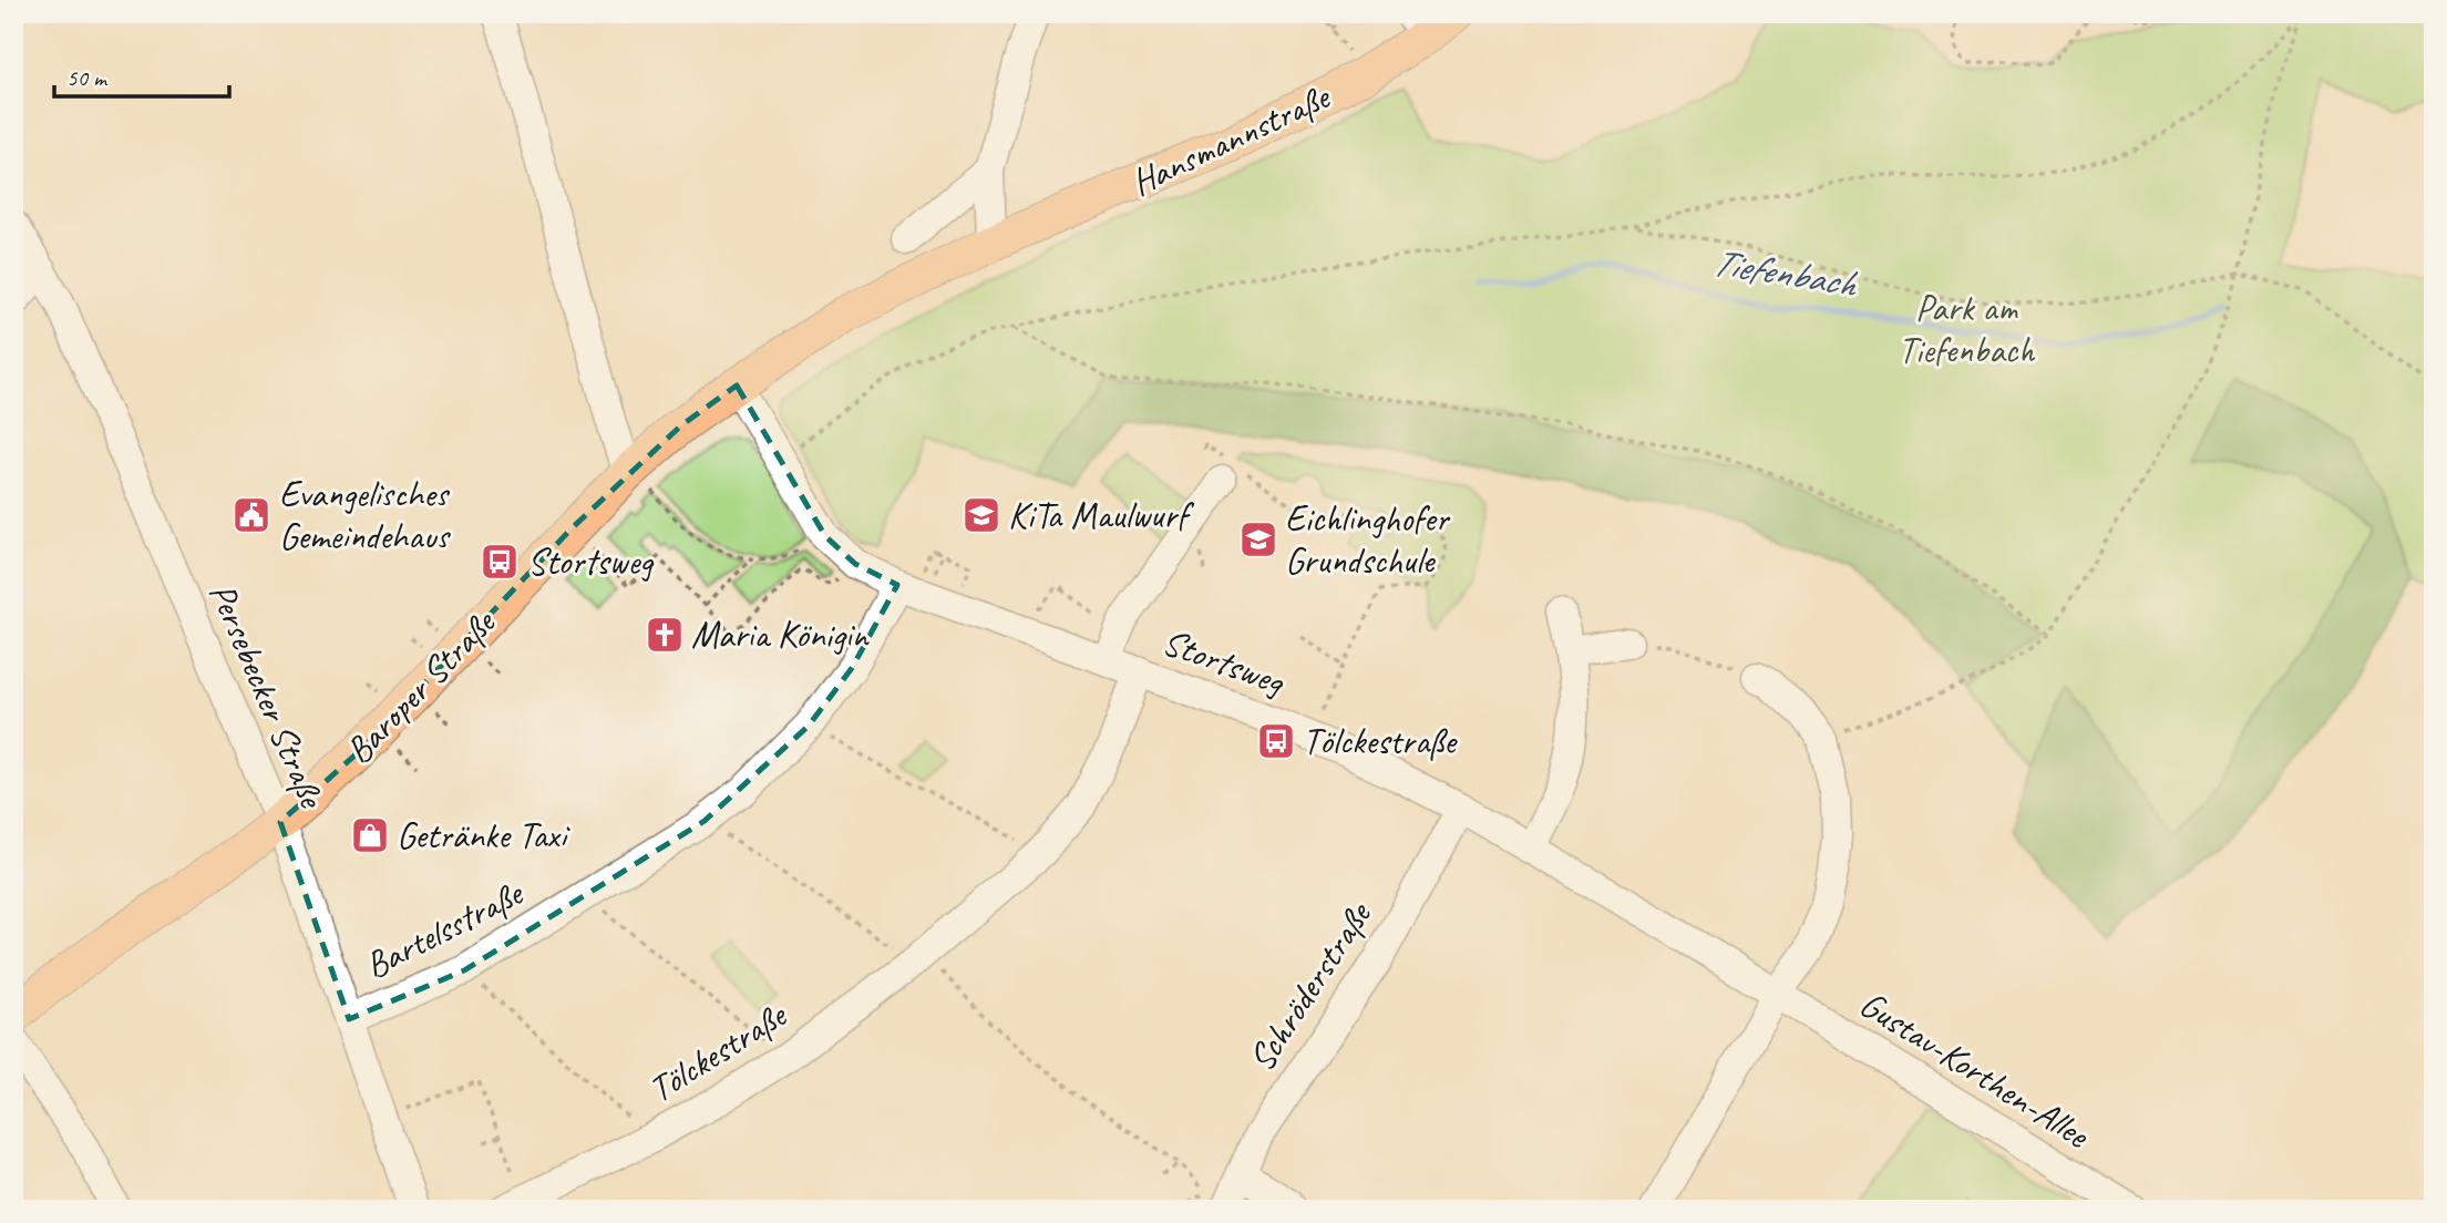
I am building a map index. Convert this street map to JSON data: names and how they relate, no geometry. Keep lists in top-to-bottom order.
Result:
{
  "streets": {
    "main road": ["Hansmannstraße", "Baroper Straße"],
    "street": [
      "Stortsweg",
      "Persebecker Straße",
      "Bartelsstraße",
      "Schröderstraße",
      "Tölckestraße",
      "Gustav-Korthen-Allee"
    ]
  },
  "crossings": [
    ["Hansmannstraße", "Baroper Straße"],
    ["Stortsweg", "Baroper Straße"],
    ["Stortsweg", "Bartelsstraße"],
    ["Stortsweg", "Schröderstraße"],
    ["Stortsweg", "Tölckestraße"],
    ["Stortsweg", "Gustav-Korthen-Allee"],
    ["Baroper Straße", "Persebecker Straße"],
    ["Persebecker Straße", "Bartelsstraße"]
  ],
  "water": ["Tiefenbach"],
  "parks": ["Park am Tiefenbach"],
  "places": {
    "public building": ["Evangelisches Gemeindehaus"],
    "school or university": ["KiTa Maulwurf", "Eichlinghofer Grundschule"],
    "bus stop": ["Stortsweg", "Tölckestraße"],
    "church": ["Maria Königin"],
    "shop": ["Getränke Taxi"]
  },
  "scale_bar": "50 m"
}
